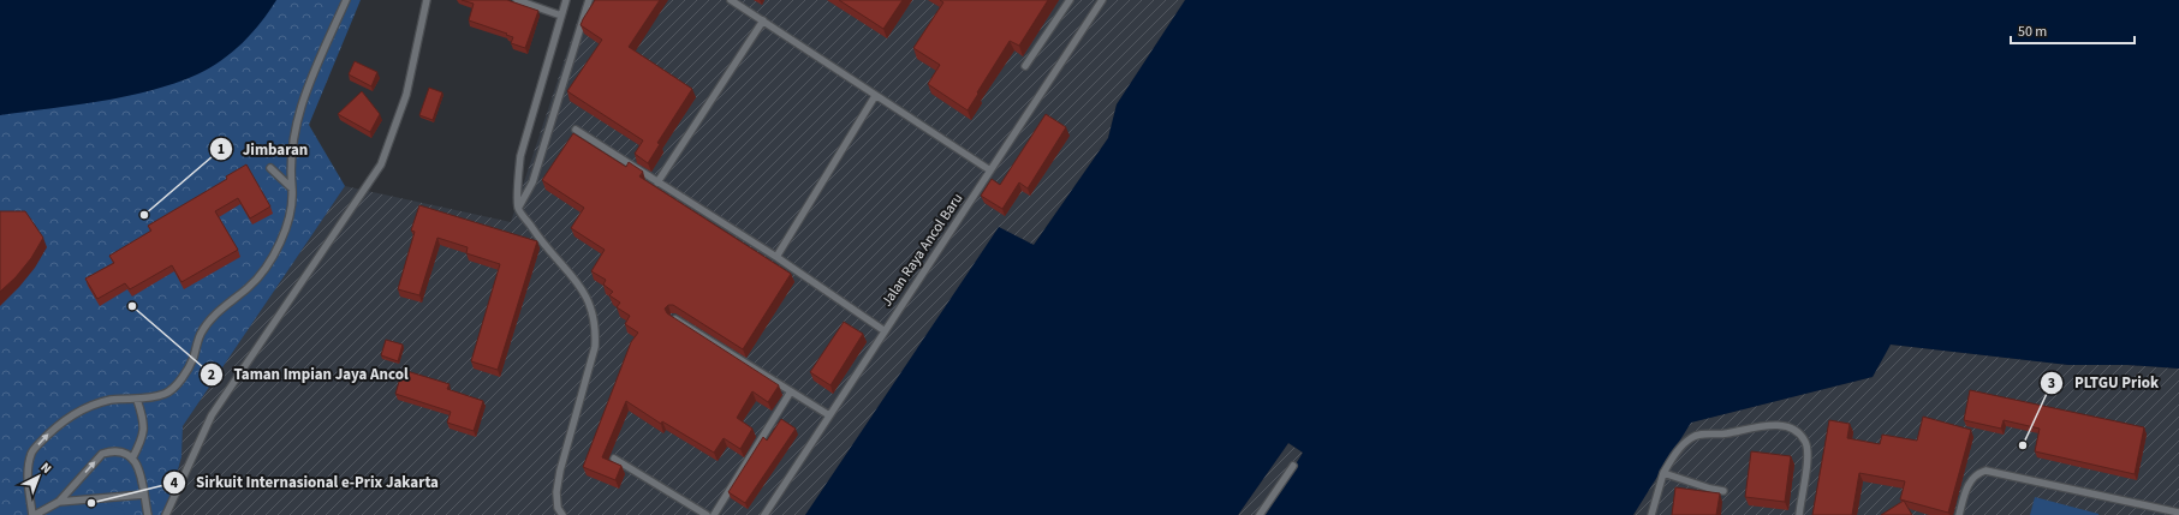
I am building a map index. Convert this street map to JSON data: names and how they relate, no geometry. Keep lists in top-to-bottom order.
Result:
{
  "streets": {
    "lane": ["Jalan Raya Ancol Baru"]
  },
  "places": [
    "Jimbaran",
    "Taman Impian Jaya Ancol",
    "PLTGU Priok",
    "Sirkuit Internasional e-Prix Jakarta"
  ],
  "scale_bar": "50 m",
  "north": "top right"
}
